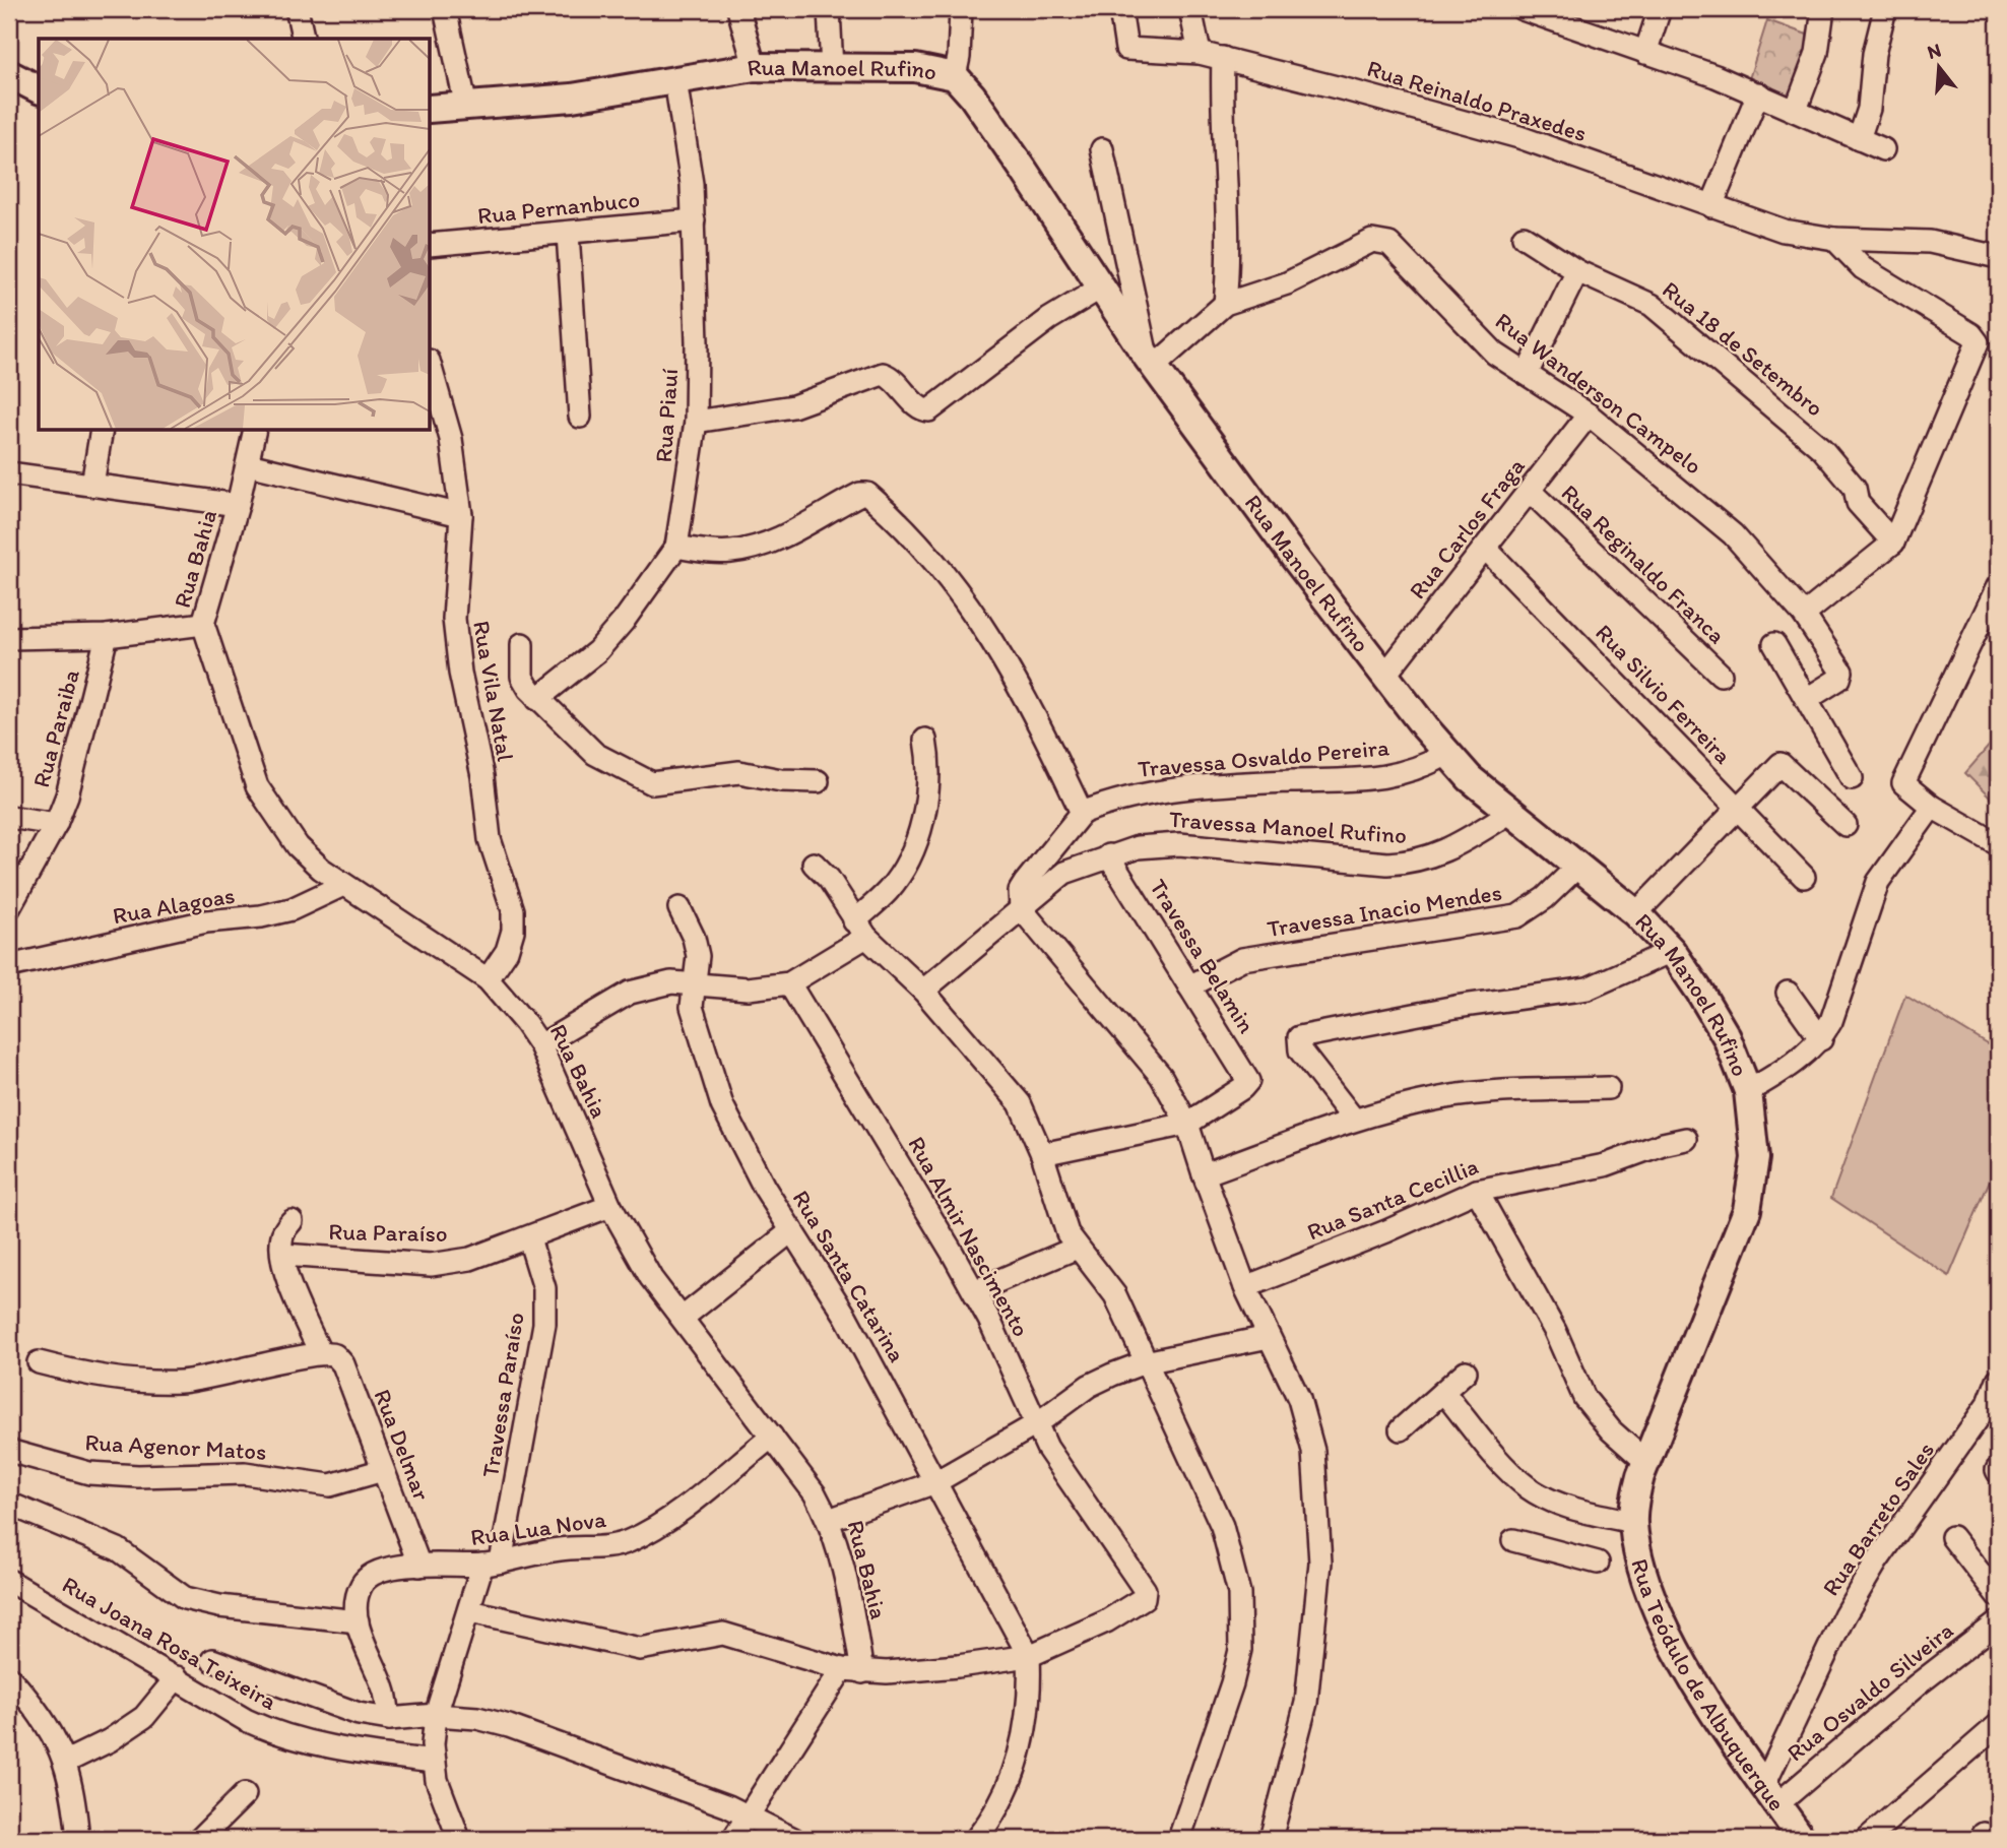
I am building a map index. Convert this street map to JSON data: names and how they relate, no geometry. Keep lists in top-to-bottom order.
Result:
{
  "streets": {
    "main road": ["Rua Manoel Rufino", "Rua Teódulo de Albuquerque"],
    "street": [
      "Rua Reinaldo Praxedes",
      "Rua Pernanbuco",
      "Rua 18 de Setembro",
      "Rua Wanderson Campelo",
      "Rua Piauí",
      "Rua Carlos Fraga",
      "Rua Bahia",
      "Rua Reginaldo Franca",
      "Rua Vila Natal",
      "Rua Silvio Ferreira",
      "Rua Paraiba",
      "Travessa Osvaldo Pereira",
      "Travessa Manoel Rufino",
      "Rua Alagoas",
      "Travessa Inacio Mendes",
      "Travessa Belamin",
      "Rua Santa Cecillia",
      "Rua Paraíso",
      "Rua Almir Nascimento",
      "Rua Santa Catarina",
      "Travessa Paraíso",
      "Rua Delmar",
      "Rua Agenor Matos",
      "Rua Barreto Sales",
      "Rua Lua Nova",
      "Rua Joana Rosa Teixeira",
      "Rua Osvaldo Silveira"
    ]
  },
  "crossings": [
    ["Rua Manoel Rufino", "Rua Piauí"],
    ["Rua Manoel Rufino", "Rua Carlos Fraga"],
    ["Rua Manoel Rufino", "Travessa Osvaldo Pereira"],
    ["Rua Manoel Rufino", "Travessa Manoel Rufino"],
    ["Rua Manoel Rufino", "Travessa Inacio Mendes"],
    ["Rua Manoel Rufino", "Rua Teódulo de Albuquerque"],
    ["Rua Pernanbuco", "Rua Piauí"],
    ["Rua Wanderson Campelo", "Rua Carlos Fraga"],
    ["Rua Carlos Fraga", "Rua Reginaldo Franca"],
    ["Rua Carlos Fraga", "Rua Silvio Ferreira"],
    ["Rua Bahia", "Rua Vila Natal"],
    ["Rua Bahia", "Rua Alagoas"],
    ["Rua Bahia", "Rua Paraíso"],
    ["Rua Bahia", "Rua Lua Nova"],
    ["Travessa Manoel Rufino", "Travessa Belamin"],
    ["Travessa Inacio Mendes", "Travessa Belamin"],
    ["Rua Paraíso", "Travessa Paraíso"],
    ["Rua Paraíso", "Rua Delmar"],
    ["Rua Almir Nascimento", "Rua Santa Catarina"],
    ["Travessa Paraíso", "Rua Lua Nova"],
    ["Travessa Paraíso", "Rua Joana Rosa Teixeira"],
    ["Rua Delmar", "Rua Agenor Matos"],
    ["Rua Delmar", "Rua Lua Nova"],
    ["Rua Barreto Sales", "Rua Teódulo de Albuquerque"],
    ["Rua Barreto Sales", "Rua Osvaldo Silveira"],
    ["Rua Teódulo de Albuquerque", "Rua Osvaldo Silveira"]
  ],
  "north": "top"
}
